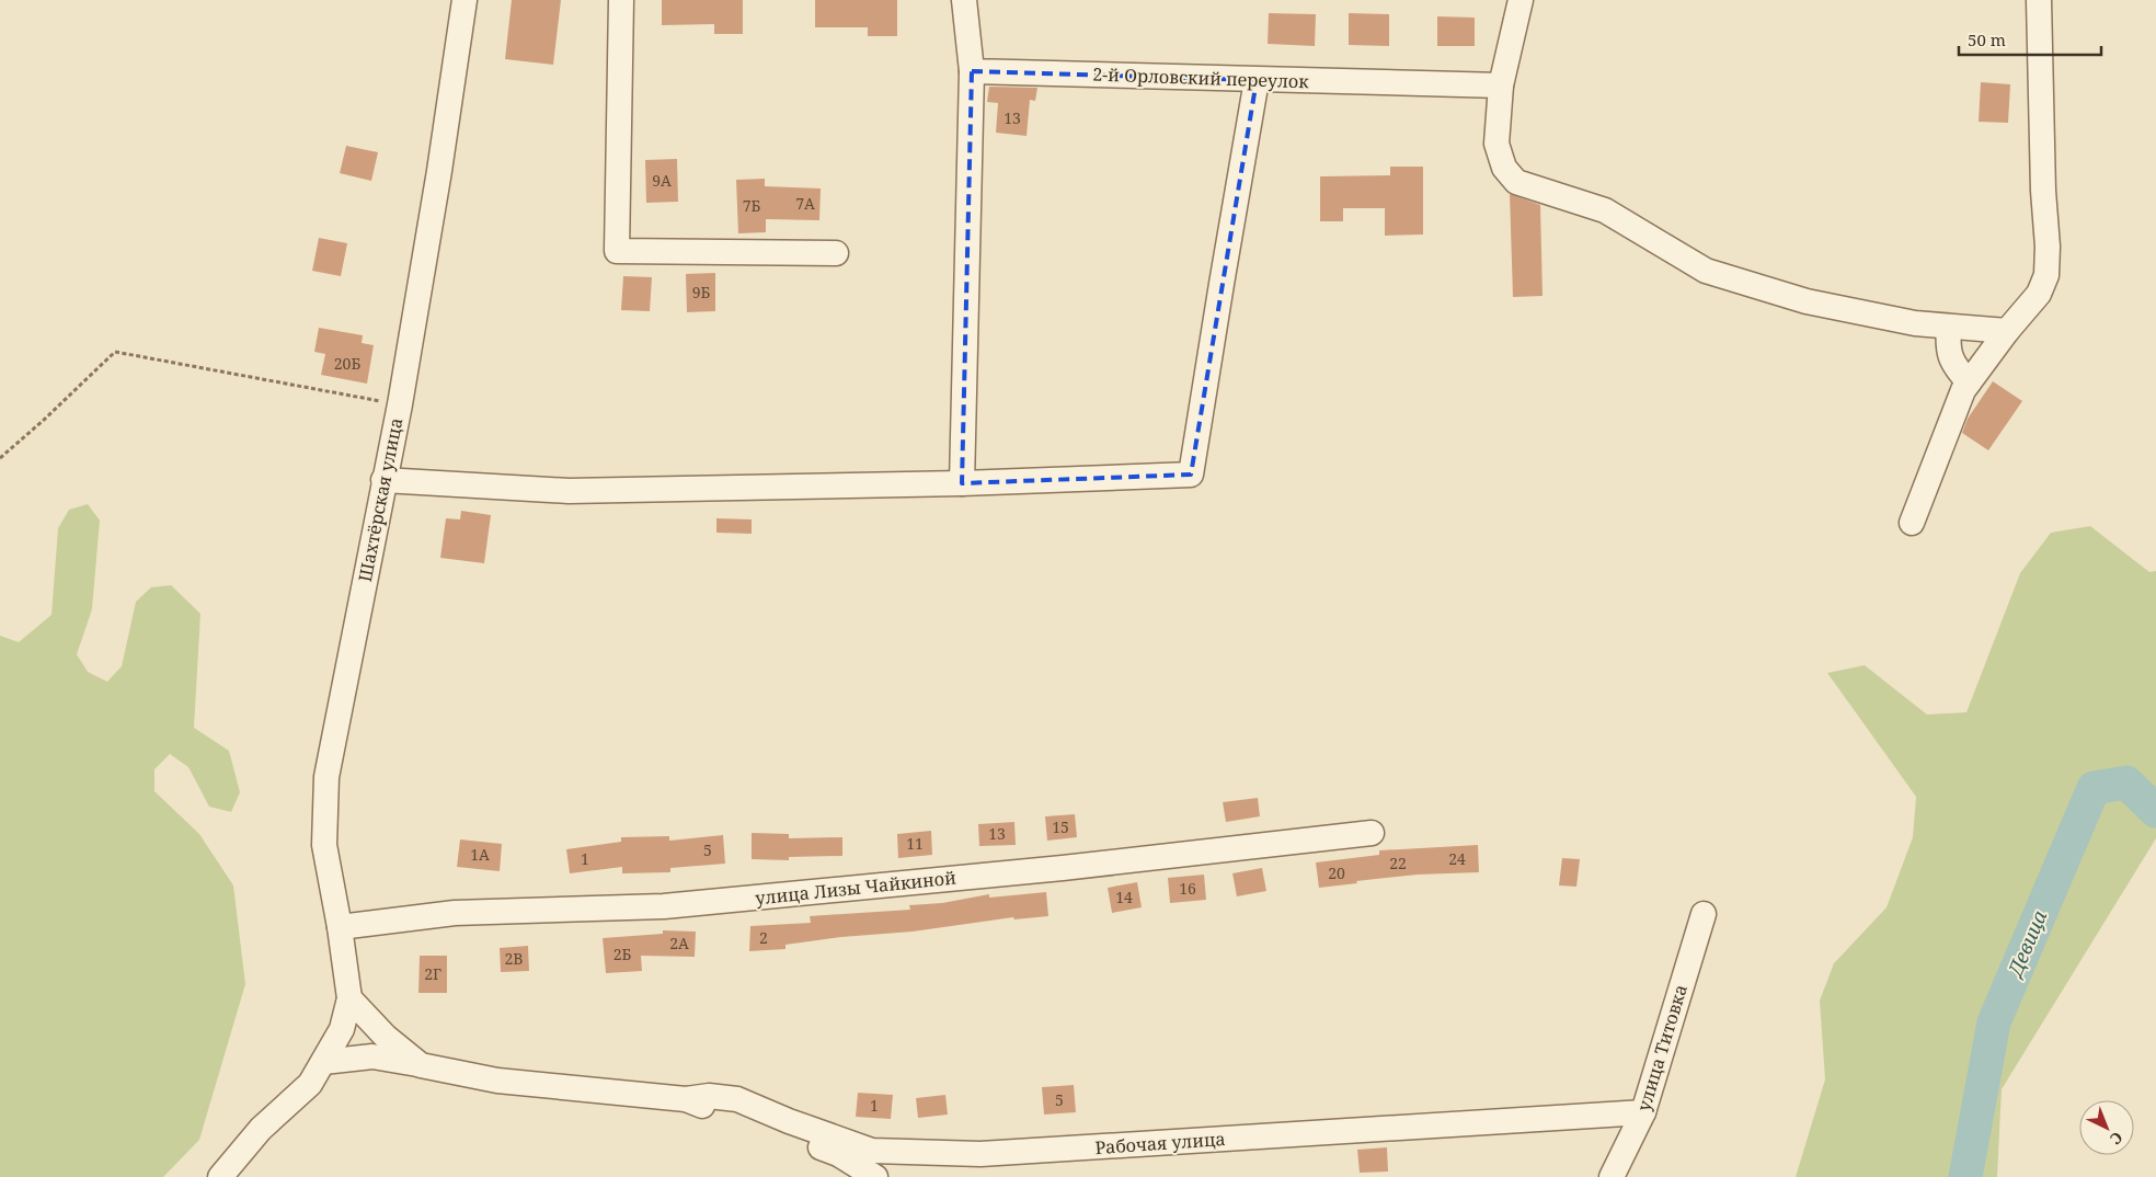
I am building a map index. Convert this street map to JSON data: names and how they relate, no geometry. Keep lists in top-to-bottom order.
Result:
{
  "streets": {
    "street": [
      "2-й Орловский переулок",
      "Шахтёрская улица",
      "улица Лизы Чайкиной",
      "улица Титовка",
      "Рабочая улица"
    ]
  },
  "crossings": [
    ["Шахтёрская улица", "улица Лизы Чайкиной"],
    ["улица Титовка", "Рабочая улица"]
  ],
  "water": ["Девица"],
  "house_numbers": [
    "13",
    "9А",
    "7А",
    "7Б",
    "9Б",
    "20Б",
    "15",
    "13",
    "11",
    "5",
    "1А",
    "1",
    "24",
    "22",
    "20",
    "16",
    "14",
    "2",
    "2А",
    "2Б",
    "2В",
    "2Г",
    "5",
    "1"
  ],
  "scale_bar": "50 m",
  "north": "bottom right"
}
